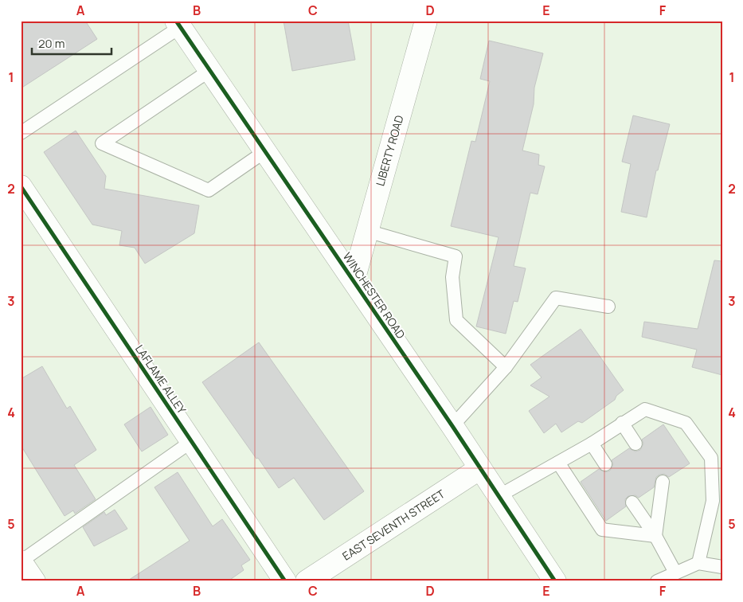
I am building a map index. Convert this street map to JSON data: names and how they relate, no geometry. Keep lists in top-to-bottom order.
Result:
{
  "streets": {
    "main road": [
      "LIBERTY ROAD",
      "WINCHESTER ROAD",
      "LAFLAME ALLEY",
      "EAST SEVENTH STREET"
    ]
  },
  "crossings": [
    ["LIBERTY ROAD", "WINCHESTER ROAD"],
    ["WINCHESTER ROAD", "EAST SEVENTH STREET"]
  ],
  "scale_bar": "20 m",
  "grid": {
    "columns": [
      "A",
      "B",
      "C",
      "D",
      "E",
      "F"
    ],
    "rows": [
      "1",
      "2",
      "3",
      "4",
      "5"
    ]
  }
}
